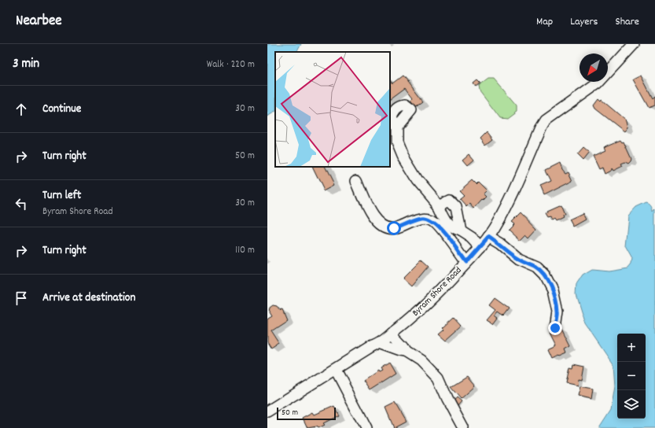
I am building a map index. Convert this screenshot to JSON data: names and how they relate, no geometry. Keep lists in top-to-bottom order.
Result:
{
  "streets": {
    "street": ["Byram Shore Road"]
  },
  "scale_bar": "50 m",
  "north": "bottom left",
  "page": {
    "header": "Nearbee",
    "nav": ["Map", "Layers", "Share"],
    "heading": ["3 min", "Walk · 220 m"],
    "list": [
      ["Continue", "30 m"],
      ["Turn right", "50 m"],
      ["Turn left", "Byram Shore Road", "30 m"],
      ["Turn right", "110 m"],
      "Arrive at destination"
    ],
    "map_buttons": ["+", "−"],
    "scale": "50 m"
  }
}
